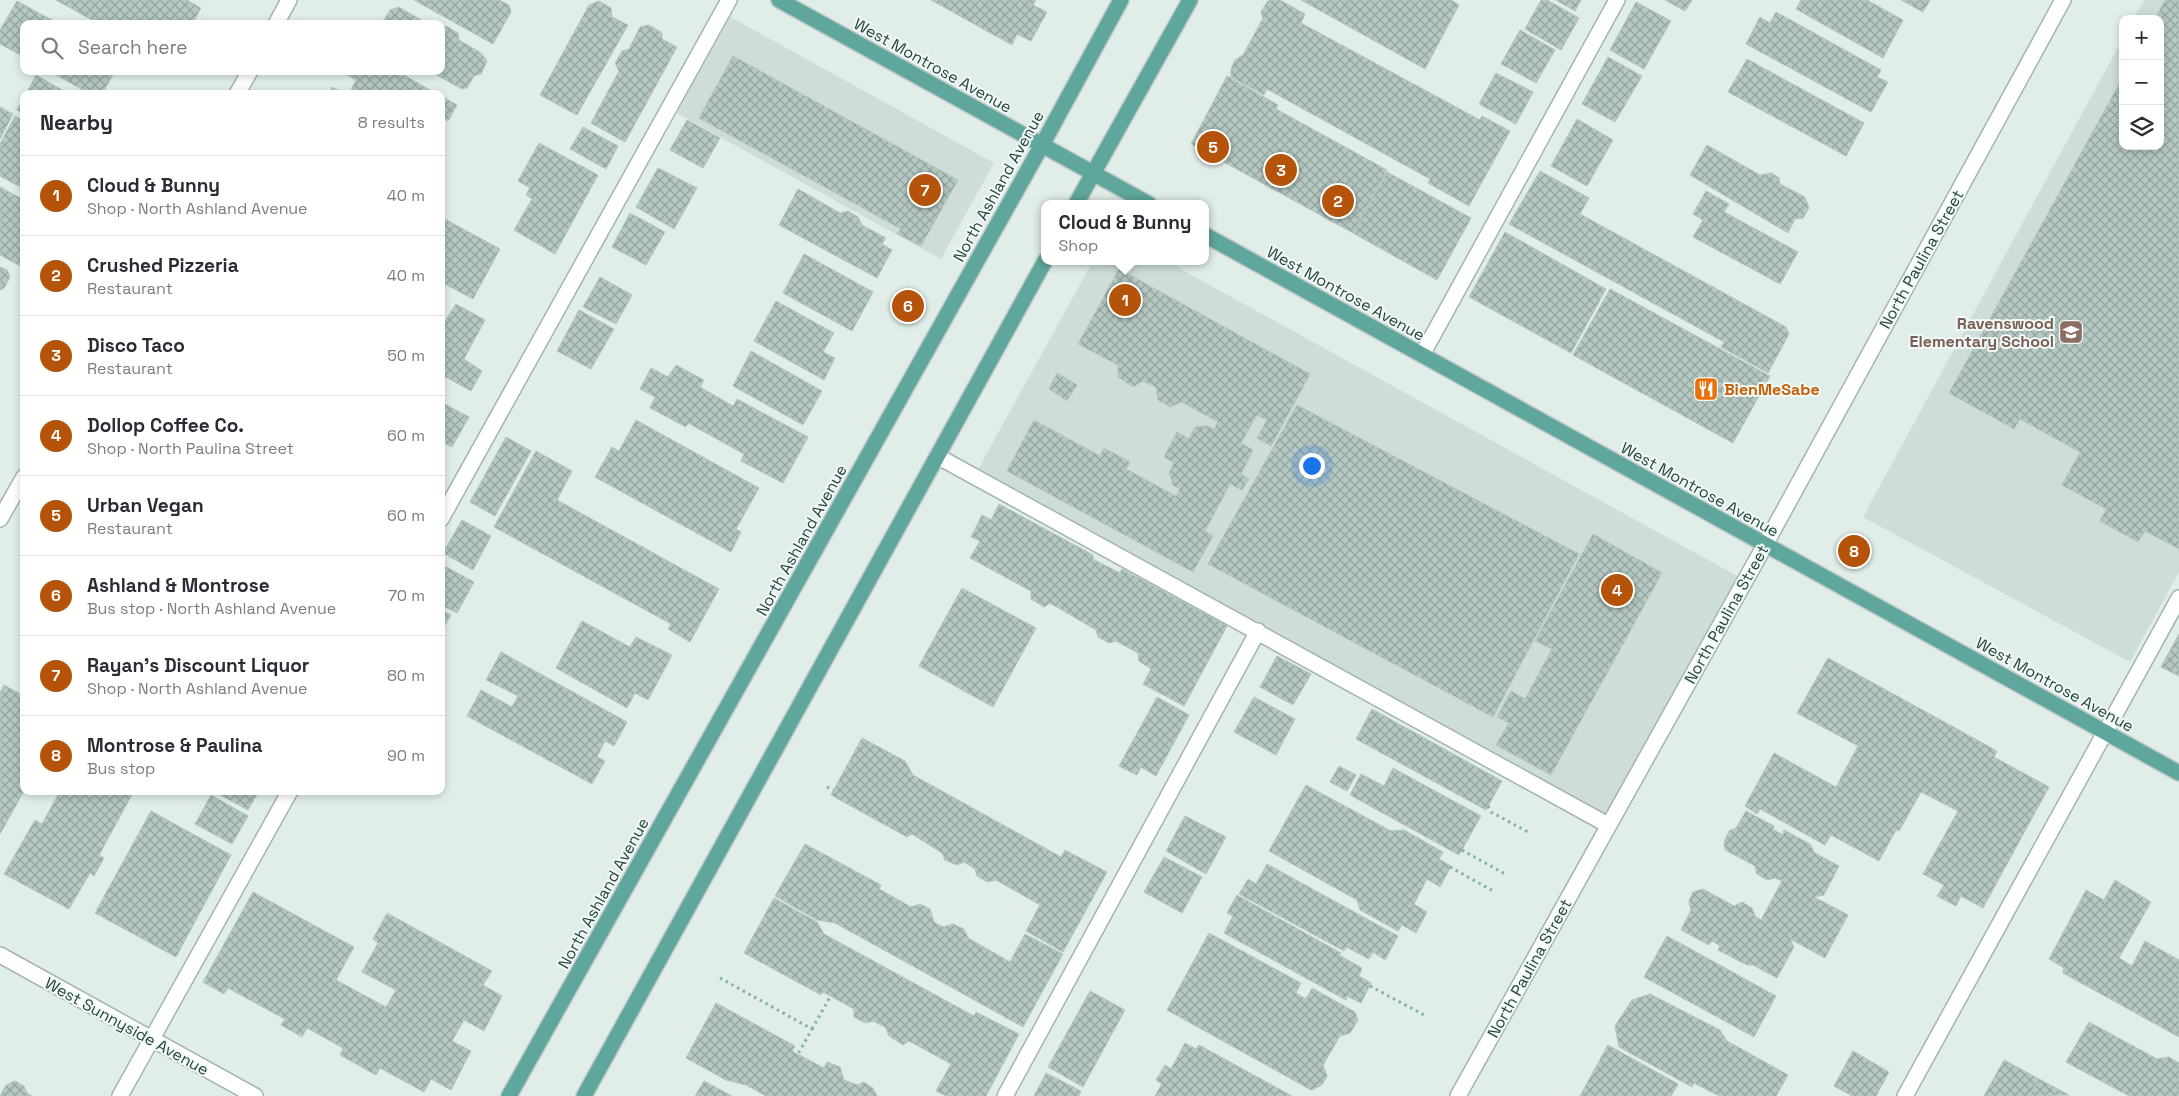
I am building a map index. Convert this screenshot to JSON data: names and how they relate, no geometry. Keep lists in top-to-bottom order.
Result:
{
  "streets": {
    "main road": ["West Montrose Avenue", "North Ashland Avenue"],
    "street": ["North Paulina Street", "West Sunnyside Avenue"]
  },
  "crossings": [
    ["West Montrose Avenue", "North Ashland Avenue"],
    ["West Montrose Avenue", "North Paulina Street"]
  ],
  "places": {
    "school or university": ["Ravenswood Elementary School"],
    "restaurant": ["BienMeSabe"]
  },
  "page": {
    "map_buttons": ["+", "−"],
    "search": "Search here",
    "heading": ["Nearby", "8 results"],
    "pins": [
      "5",
      "3",
      "7",
      "2",
      "1",
      "6",
      "8",
      "4"
    ],
    "list": [
      {
        "mark": "1",
        "name": "Cloud & Bunny",
        "note": "Shop · North Ashland Avenue",
        "value": "40 m"
      },
      {
        "mark": "2",
        "name": "Crushed Pizzeria",
        "note": "Restaurant",
        "value": "40 m"
      },
      {
        "mark": "3",
        "name": "Disco Taco",
        "note": "Restaurant",
        "value": "50 m"
      },
      {
        "mark": "4",
        "name": "Dollop Coffee Co.",
        "note": "Shop · North Paulina Street",
        "value": "60 m"
      },
      {
        "mark": "5",
        "name": "Urban Vegan",
        "note": "Restaurant",
        "value": "60 m"
      },
      {
        "mark": "6",
        "name": "Ashland & Montrose",
        "note": "Bus stop · North Ashland Avenue",
        "value": "70 m"
      },
      {
        "mark": "7",
        "name": "Rayan's Discount Liquor",
        "note": "Shop · North Ashland Avenue",
        "value": "80 m"
      },
      {
        "mark": "8",
        "name": "Montrose & Paulina",
        "note": "Bus stop",
        "value": "90 m"
      }
    ],
    "popup": ["Cloud & Bunny", "Shop"]
  }
}
